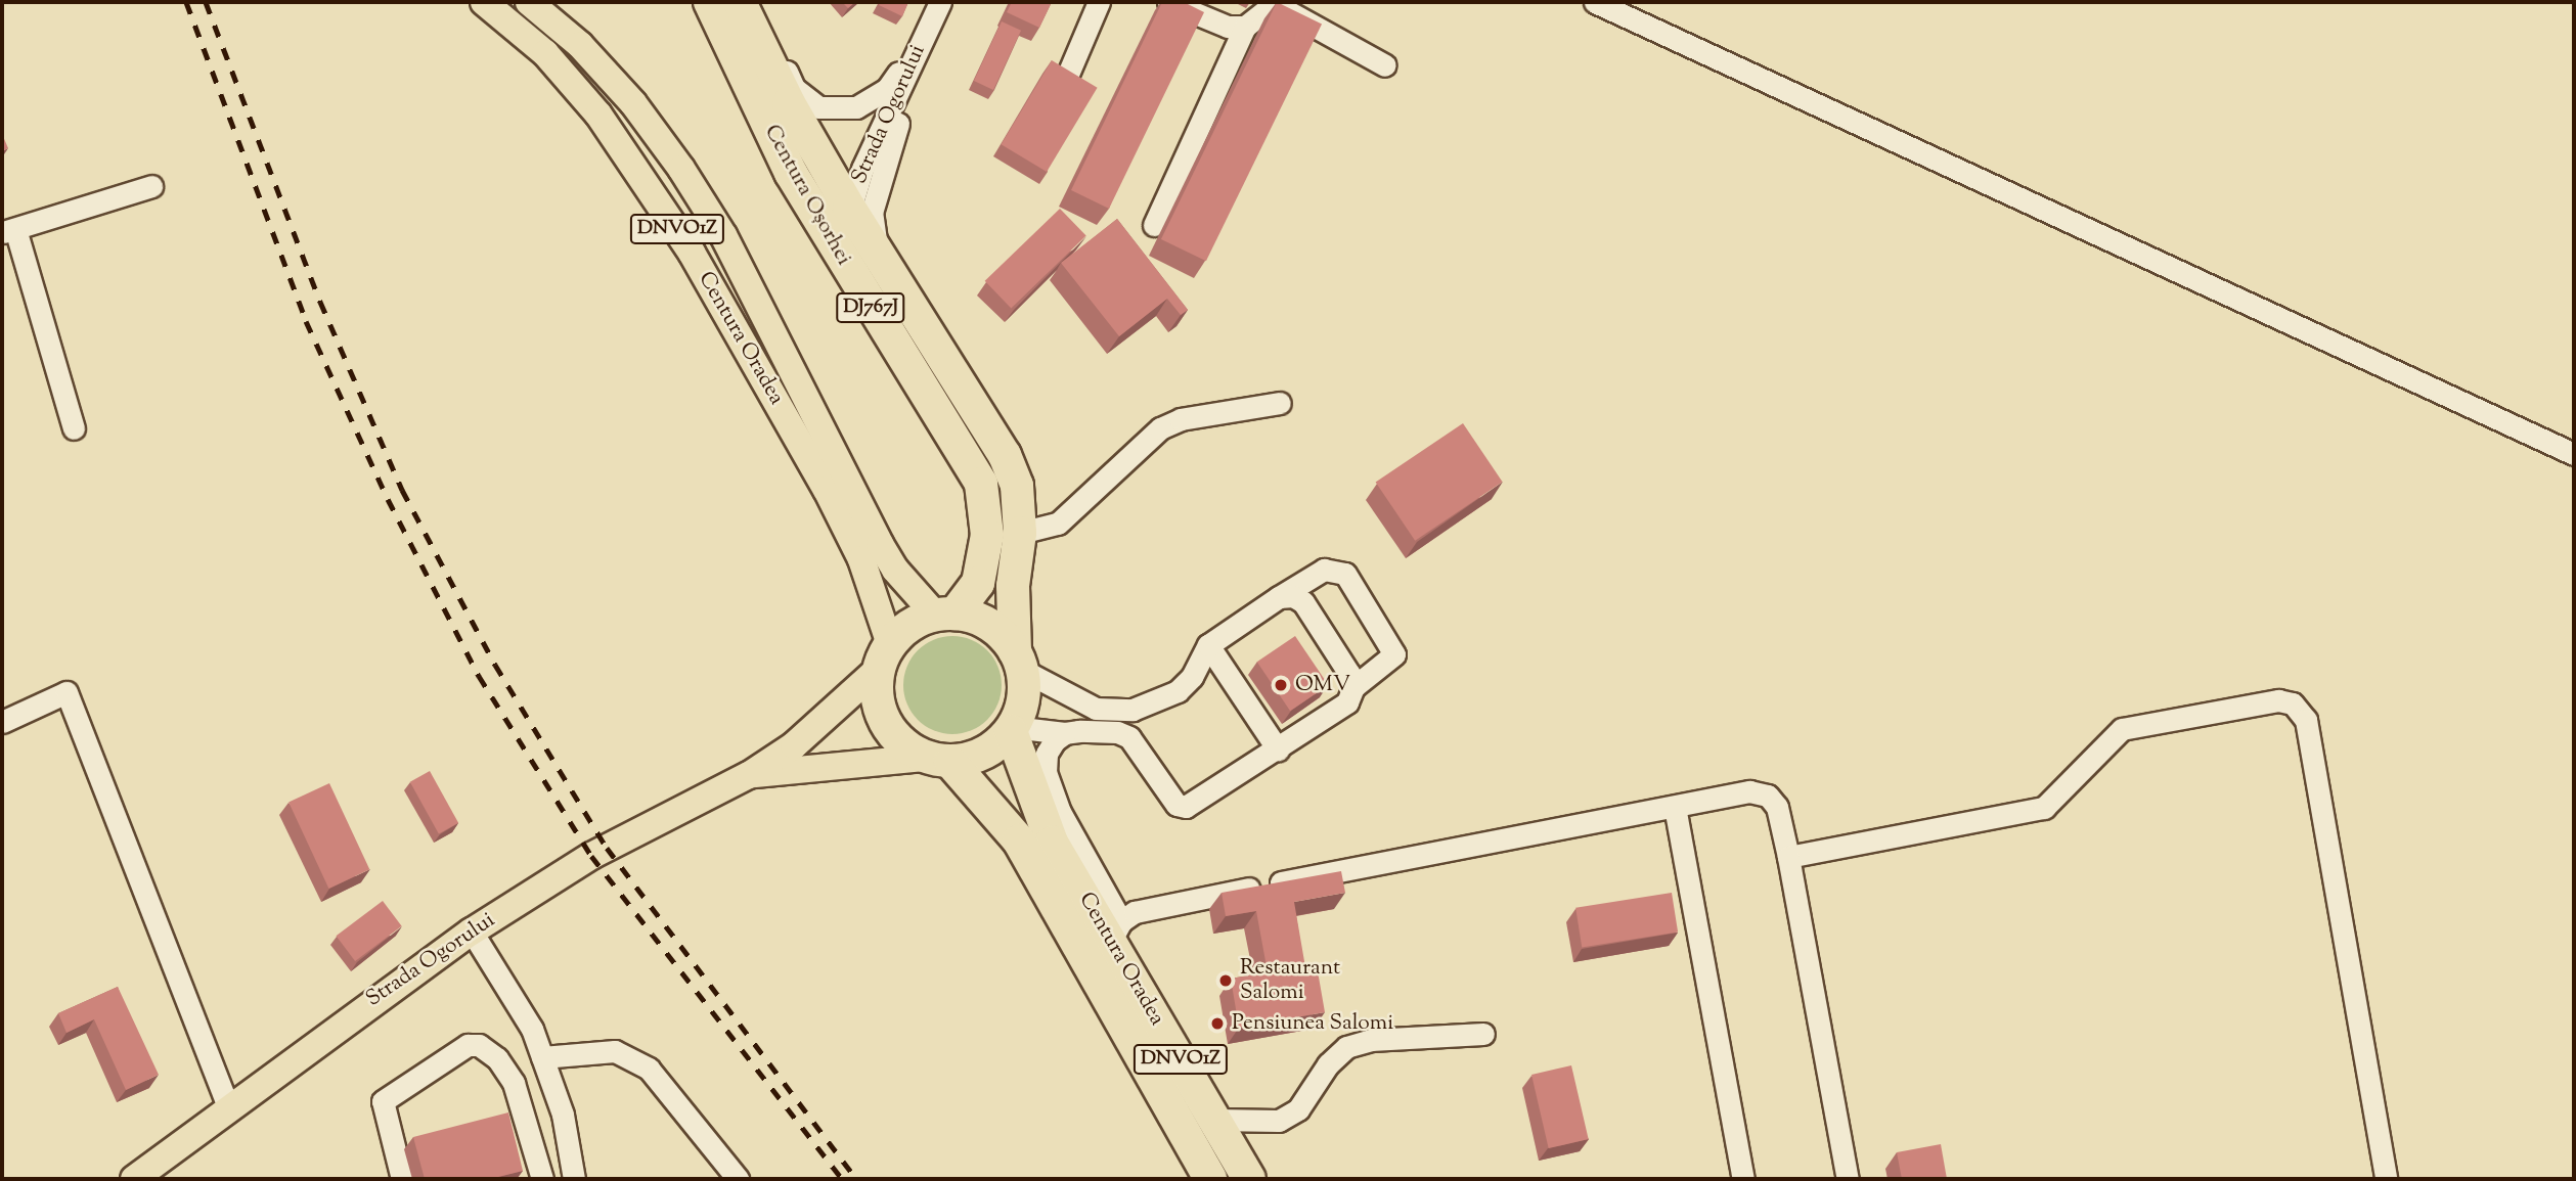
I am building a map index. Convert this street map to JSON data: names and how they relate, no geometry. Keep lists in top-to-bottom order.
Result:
{
  "streets": {
    "highway": [
      "Centura Oșorhei",
      "DNVO1Z",
      "DJ767J",
      "Centura Oradea"
    ],
    "main road": ["Strada Ogorului"]
  },
  "crossings": [
    ["Strada Ogorului", "Centura Oșorhei"],
    ["Strada Ogorului", "DNVO1Z"],
    ["Strada Ogorului", "DJ767J"],
    ["Strada Ogorului", "Centura Oradea"],
    ["Centura Oșorhei", "DNVO1Z"],
    ["Centura Oșorhei", "DJ767J"],
    ["Centura Oșorhei", "Centura Oradea"],
    ["DNVO1Z", "Centura Oradea"]
  ],
  "places": ["OMV", "Restaurant Salomi", "Pensiunea Salomi"]
}
